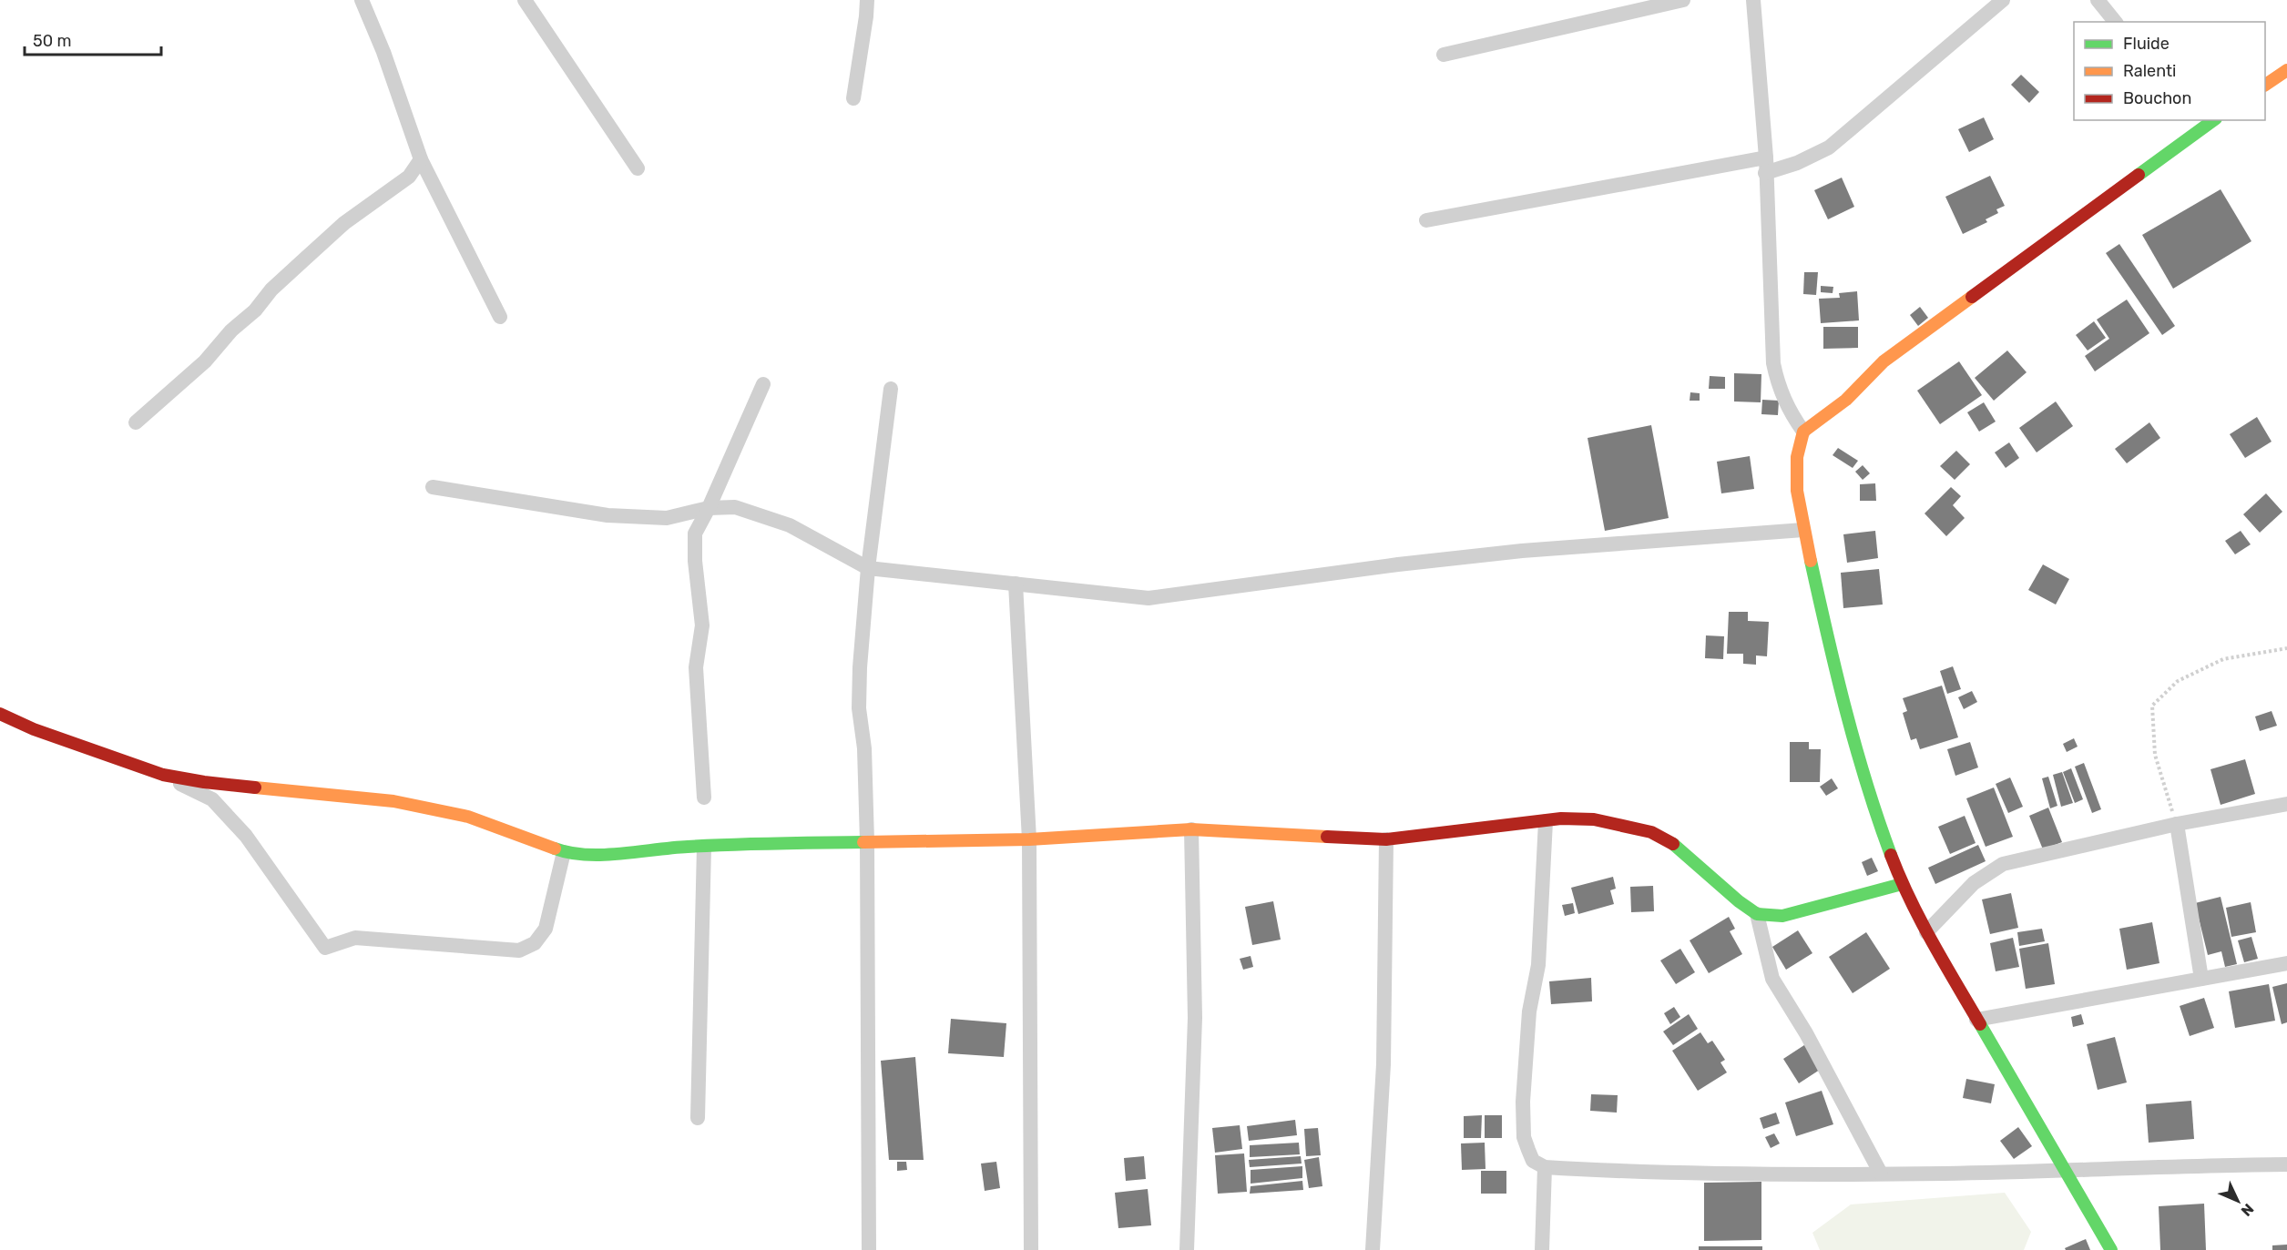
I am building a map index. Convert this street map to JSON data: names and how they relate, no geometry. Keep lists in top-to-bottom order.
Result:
{
  "legend": ["Fluide", "Ralenti", "Bouchon"],
  "scale_bar": "50 m",
  "north": "bottom right"
}
